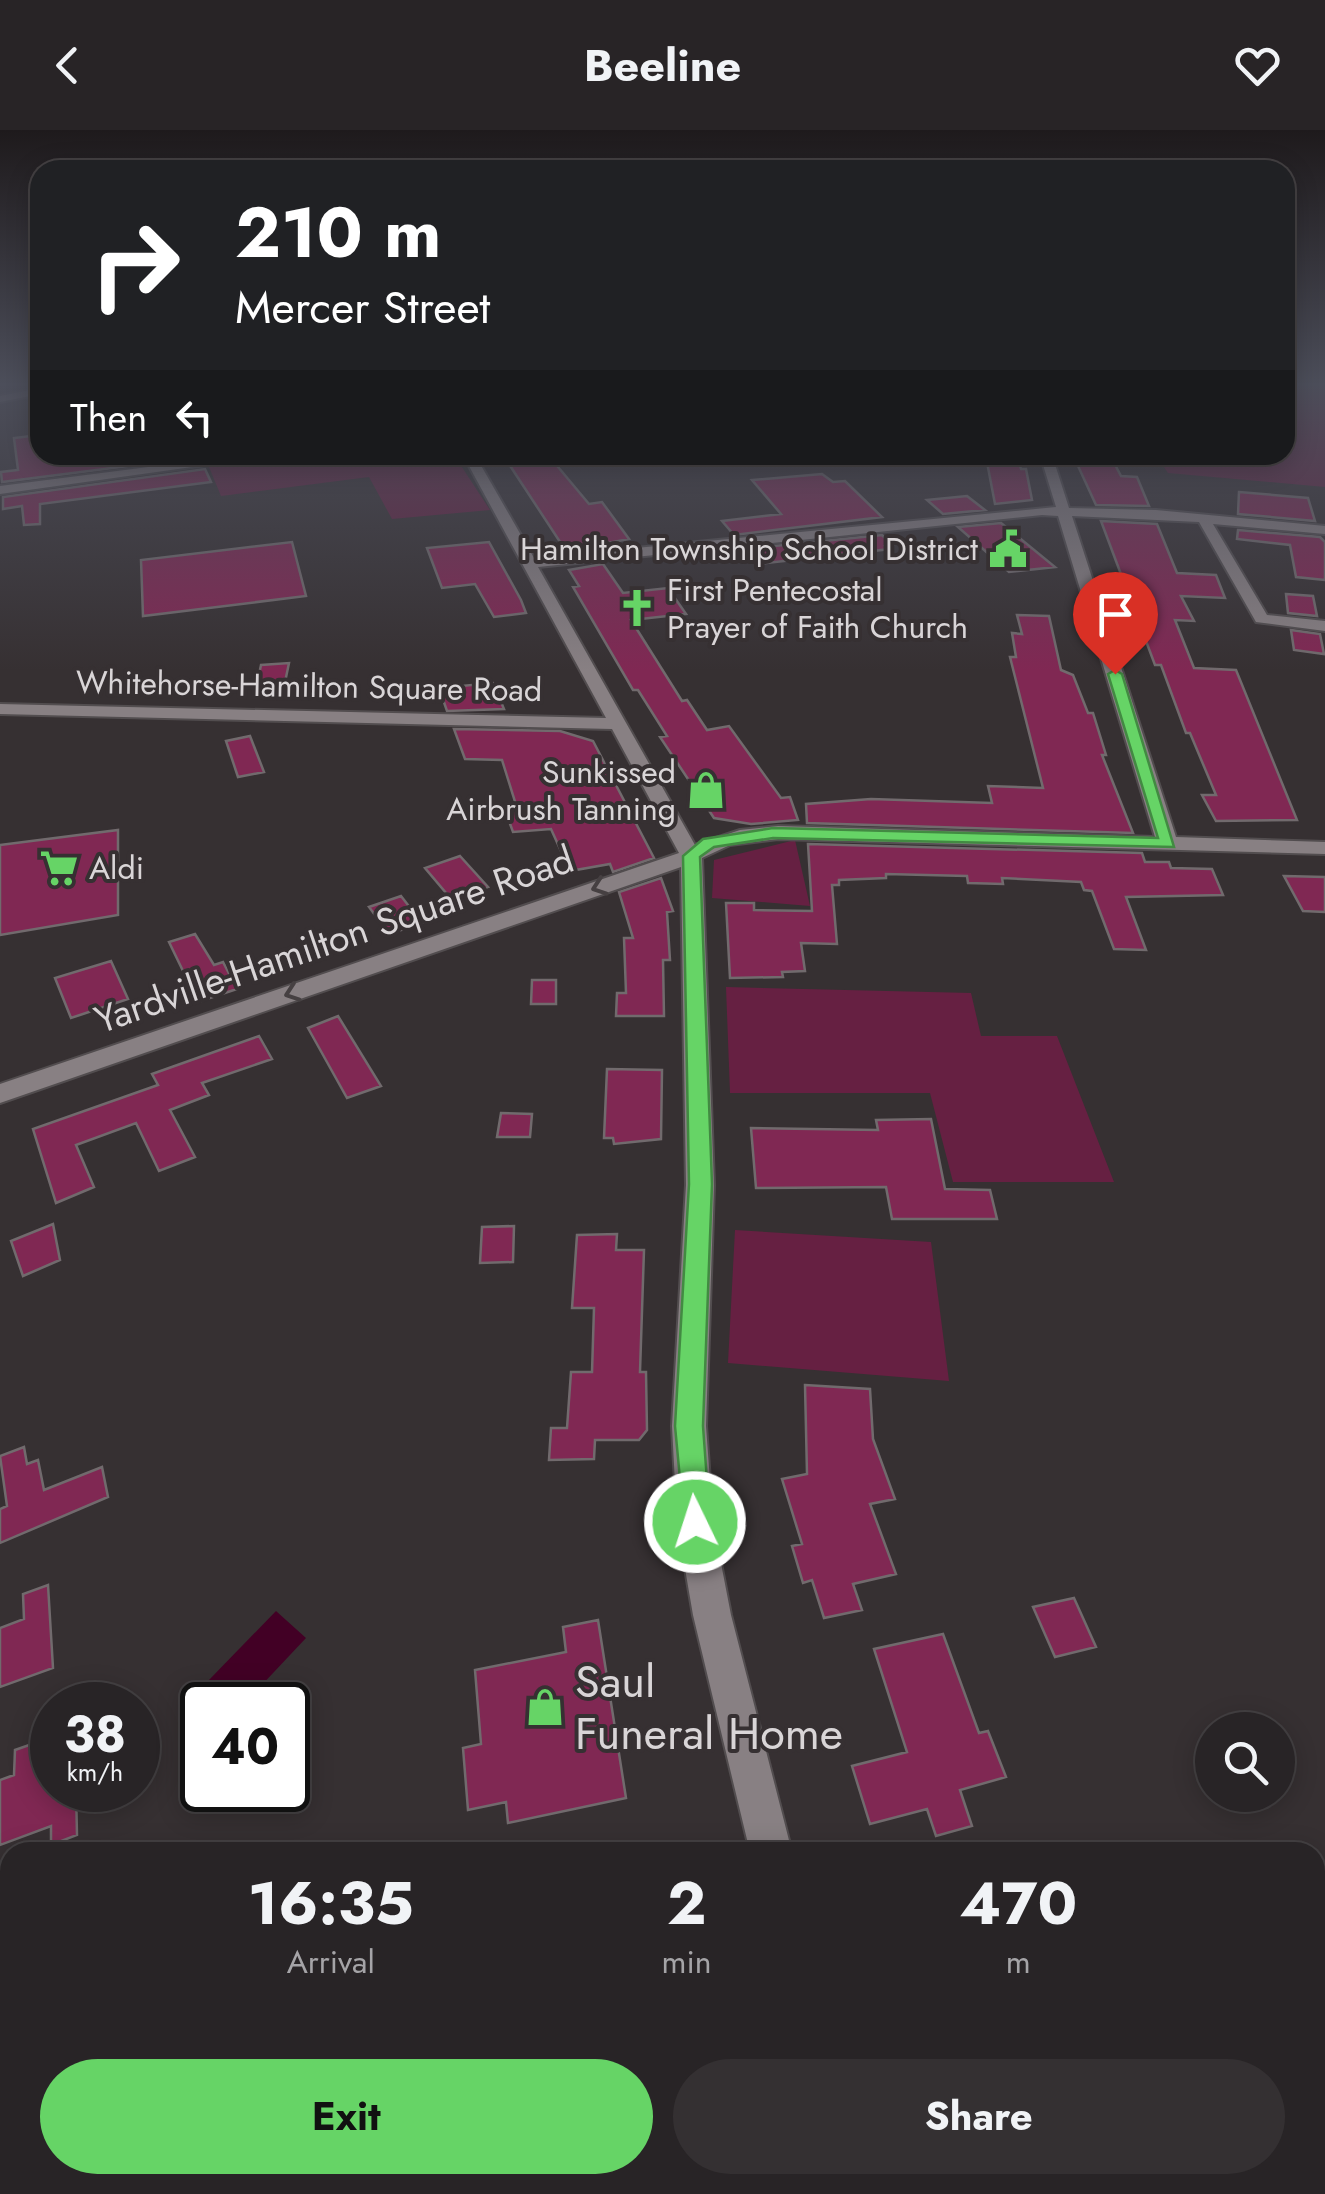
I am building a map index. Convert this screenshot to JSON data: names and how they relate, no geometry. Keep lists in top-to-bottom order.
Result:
{
  "streets": {
    "street": ["Whitehorse-Hamilton Square Road", "Yardville-Hamilton Square Road"]
  },
  "one_way": ["Yardville-Hamilton Square Road"],
  "places": {
    "public building": ["Hamilton Township School District"],
    "church": ["First Pentecostal Prayer of Faith Church"],
    "shop": ["Sunkissed Airbrush Tanning", "Saul Funeral Home"],
    "supermarket": ["Aldi"]
  },
  "page": {
    "header": "Beeline",
    "turn": ["210 m", "Mercer Street"],
    "then": "Then",
    "speed": "38 km/h",
    "limit": "40",
    "eta": [
      "16:35",
      "Arrival",
      "2",
      "min",
      "470",
      "m"
    ],
    "buttons": ["Exit", "Share"]
  }
}
